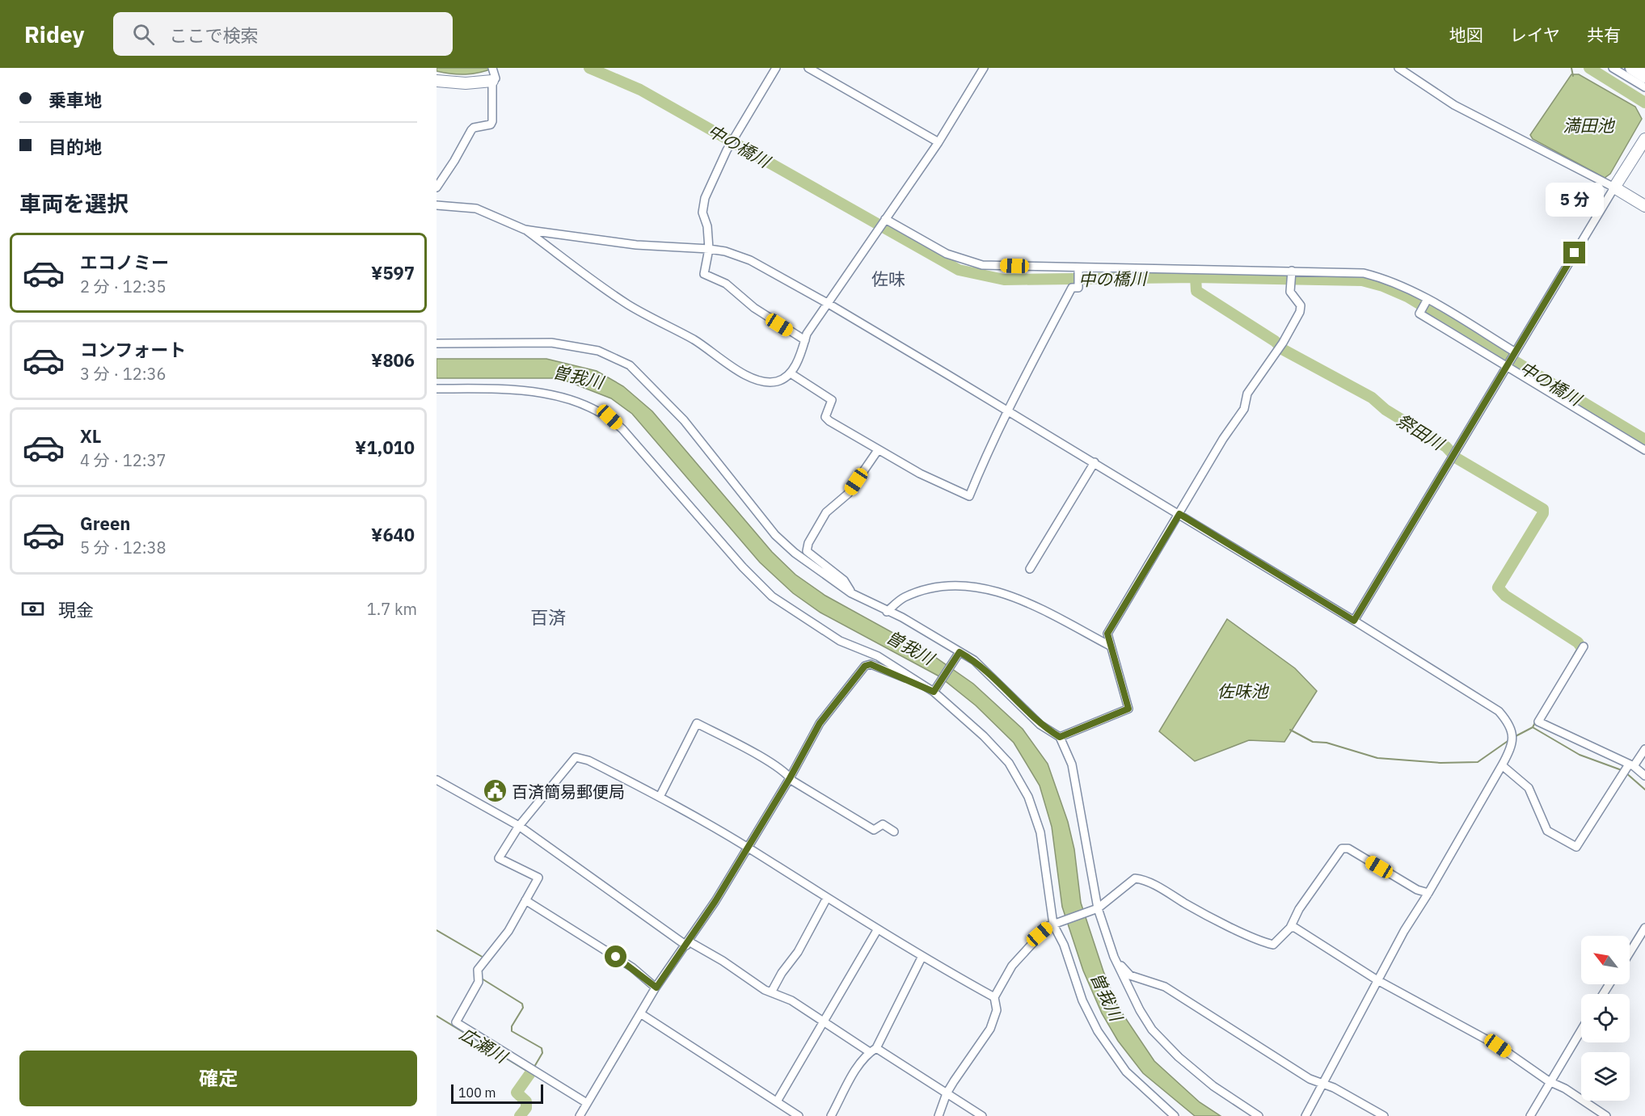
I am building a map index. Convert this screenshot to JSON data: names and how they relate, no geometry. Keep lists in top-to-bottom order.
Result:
{
  "districts": ["佐味", "百済"],
  "water": [
    "満田池",
    "中の橋川",
    "曽我川",
    "祭田川",
    "佐味池",
    "広瀬川"
  ],
  "places": {
    "public building": ["百済簡易郵便局"]
  },
  "scale_bar": "100 m",
  "north": "top left",
  "page": {
    "header": "Ridey",
    "search": "ここで検索",
    "nav": ["地図", "レイヤ", "共有"],
    "banner": ["乗車地", "目的地"],
    "heading": "車両を選択",
    "bubble": "5 分",
    "list": [
      {
        "name": "エコノミー",
        "note": "2 分 · 12:35",
        "value": "¥597"
      },
      {
        "name": "コンフォート",
        "note": "3 分 · 12:36",
        "value": "¥806"
      },
      {
        "name": "XL",
        "note": "4 分 · 12:37",
        "value": "¥1,010"
      },
      {
        "name": "Green",
        "note": "5 分 · 12:38",
        "value": "¥640"
      }
    ],
    "pay": ["現金", "1.7 km"],
    "buttons": "確定",
    "scale": "100 m"
  }
}
